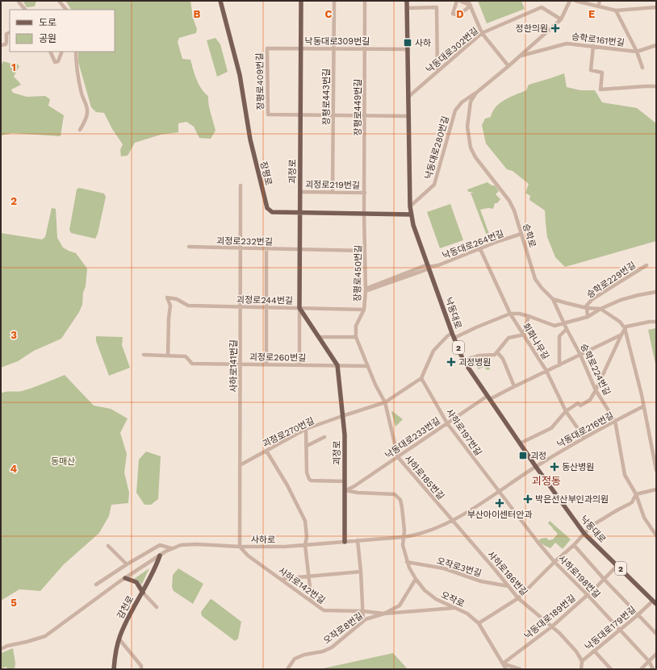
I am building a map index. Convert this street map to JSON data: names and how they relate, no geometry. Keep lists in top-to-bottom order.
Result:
{
  "streets": {
    "main road": [
      "괴정로",
      "장평로",
      "낙동대로",
      "2",
      "감천로"
    ],
    "street": [
      "승학로161번길",
      "낙동대로309번길",
      "낙동대로302번길",
      "장평로409번길",
      "장평로443번길",
      "장평로449번길",
      "낙동대로280번길",
      "괴정로219번길",
      "승학로",
      "괴정로232번길",
      "낙동대로264번길",
      "장평로450번길",
      "승학로229번길",
      "괴정로244번길",
      "회화나무길",
      "괴정로260번길",
      "사하로141번길",
      "승학로224번길",
      "낙동대로216번길",
      "괴정로270번길",
      "사하로197번길",
      "낙동대로233번길",
      "사하로185번길",
      "사하로",
      "오작로3번길",
      "사하로186번길",
      "사하로198번길",
      "사하로142번길",
      "오작로",
      "낙동대로189번길",
      "오작로8번길",
      "낙동대로179번길"
    ]
  },
  "crossings": [
    ["승학로161번길", "승학로"],
    ["낙동대로309번길", "장평로409번길"],
    ["낙동대로309번길", "장평로443번길"],
    ["낙동대로309번길", "장평로449번길"],
    ["낙동대로309번길", "괴정로"],
    ["낙동대로309번길", "낙동대로"],
    ["낙동대로302번길", "승학로"],
    ["낙동대로302번길", "낙동대로"],
    ["장평로409번길", "괴정로"],
    ["장평로443번길", "괴정로219번길"],
    ["장평로449번길", "장평로"],
    ["장평로449번길", "괴정로219번길"],
    ["장평로449번길", "장평로450번길"],
    ["낙동대로280번길", "승학로"],
    ["낙동대로280번길", "낙동대로"],
    ["괴정로", "장평로"],
    ["괴정로", "괴정로219번길"],
    ["괴정로", "괴정로232번길"],
    ["괴정로", "괴정로244번길"],
    ["괴정로", "괴정로260번길"],
    ["괴정로", "괴정로270번길"],
    ["괴정로", "낙동대로233번길"],
    ["괴정로", "사하로"],
    ["괴정로", "오작로"],
    ["장평로", "장평로450번길"],
    ["장평로", "낙동대로"],
    ["승학로", "낙동대로264번길"],
    ["승학로", "승학로229번길"],
    ["승학로", "승학로224번길"],
    ["괴정로232번길", "장평로450번길"],
    ["괴정로232번길", "사하로141번길"],
    ["낙동대로264번길", "장평로450번길"],
    ["낙동대로264번길", "낙동대로"],
    ["낙동대로264번길", "회화나무길"],
    ["장평로450번길", "괴정로244번길"],
    ["괴정로244번길", "괴정로260번길"],
    ["괴정로244번길", "사하로141번길"],
    ["낙동대로", "낙동대로216번길"],
    ["낙동대로", "낙동대로233번길"],
    ["낙동대로", "사하로"],
    ["낙동대로", "낙동대로189번길"],
    ["낙동대로", "낙동대로179번길"],
    ["회화나무길", "낙동대로216번길"],
    ["회화나무길", "낙동대로233번길"],
    ["괴정로260번길", "사하로141번길"],
    ["사하로141번길", "괴정로270번길"],
    ["사하로141번길", "사하로"],
    ["사하로141번길", "사하로142번길"],
    ["승학로224번길", "낙동대로216번길"],
    ["승학로224번길", "낙동대로233번길"],
    ["낙동대로216번길", "사하로"],
    ["괴정로270번길", "사하로197번길"],
    ["괴정로270번길", "사하로185번길"],
    ["사하로197번길", "낙동대로233번길"],
    ["사하로197번길", "사하로"],
    ["사하로197번길", "사하로198번길"],
    ["낙동대로233번길", "사하로185번길"],
    ["낙동대로233번길", "오작로"],
    ["사하로185번길", "사하로"],
    ["사하로185번길", "사하로186번길"],
    ["사하로", "사하로186번길"],
    ["사하로", "사하로198번길"],
    ["사하로", "사하로142번길"],
    ["사하로", "오작로"],
    ["사하로", "감천로"],
    ["오작로3번길", "사하로186번길"],
    ["오작로3번길", "오작로"],
    ["사하로186번길", "낙동대로189번길"],
    ["사하로186번길", "낙동대로179번길"],
    ["사하로198번길", "낙동대로189번길"],
    ["사하로198번길", "낙동대로179번길"],
    ["사하로142번길", "오작로8번길"],
    ["오작로", "낙동대로189번길"]
  ],
  "districts": ["괴정동"],
  "parks": ["동매산"],
  "places": {
    "health": [
      "정한의원",
      "괴정병원",
      "동산병원",
      "박은선산부인과의원",
      "부산아이센터안과"
    ],
    "transit": ["사하", "괴정"]
  },
  "legend": ["도로", "공원"],
  "grid": {
    "columns": [
      "B",
      "C",
      "D",
      "E"
    ],
    "rows": [
      "1",
      "2",
      "3",
      "4",
      "5"
    ]
  }
}
